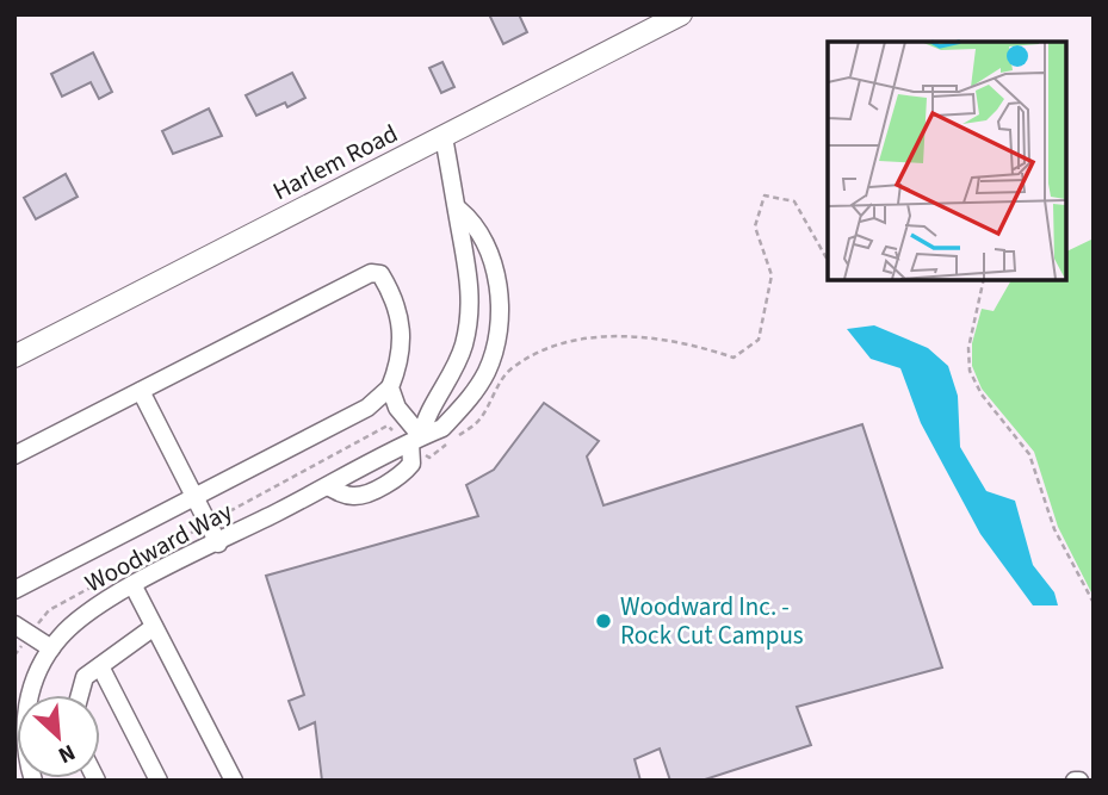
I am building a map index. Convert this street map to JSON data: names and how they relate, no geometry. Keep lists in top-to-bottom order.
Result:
{
  "streets": {
    "main road": ["Harlem Road"],
    "lane": ["Woodward Way"]
  },
  "crossings": [
    ["Harlem Road", "Woodward Way"]
  ],
  "places": ["Woodward Inc. - Rock Cut Campus"],
  "north": "bottom right"
}
